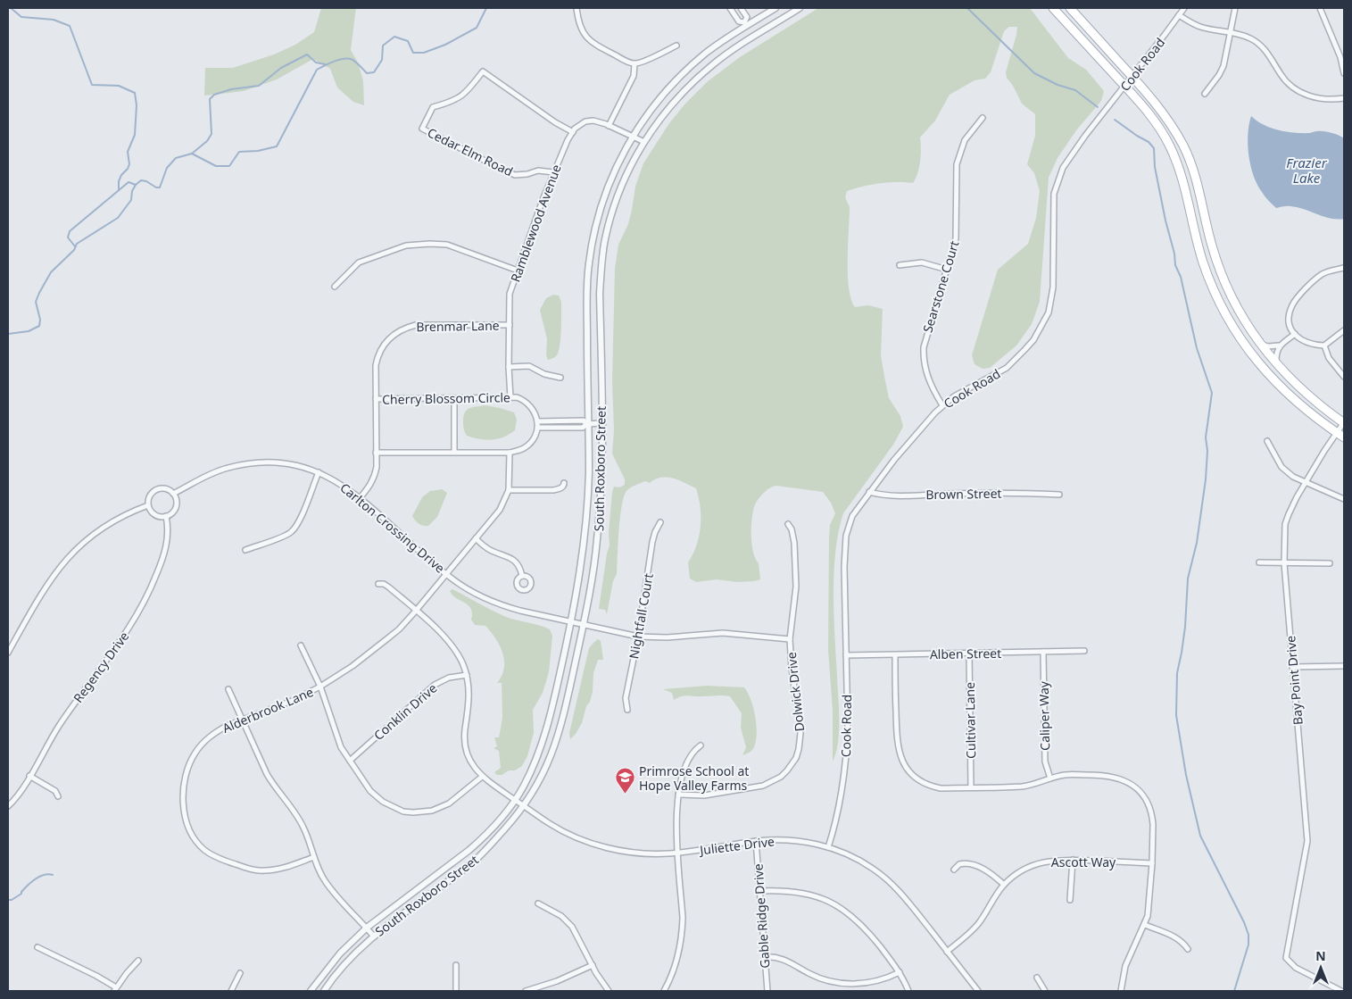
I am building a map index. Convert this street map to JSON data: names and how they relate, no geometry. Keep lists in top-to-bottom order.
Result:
{
  "streets": {
    "street": [
      "Cook Road",
      "Cedar Elm Road",
      "Ramblewood Avenue",
      "Searstone Court",
      "Brenmar Lane",
      "Cherry Blossom Circle",
      "South Roxboro Street",
      "Brown Street",
      "Carlton Crossing Drive",
      "Nightfall Court",
      "Alben Street",
      "Regency Drive",
      "Bay Point Drive",
      "Dolwick Drive",
      "Alderbrook Lane",
      "Conklin Drive",
      "Caliper Way",
      "Cultivar Lane",
      "Juliette Drive",
      "Ascott Way",
      "Gable Ridge Drive"
    ]
  },
  "crossings": [
    ["Cook Road", "Searstone Court"],
    ["Cook Road", "Brown Street"],
    ["Cook Road", "Alben Street"],
    ["Cook Road", "Juliette Drive"],
    ["Cedar Elm Road", "Ramblewood Avenue"],
    ["Ramblewood Avenue", "Brenmar Lane"],
    ["Ramblewood Avenue", "Cherry Blossom Circle"],
    ["Brenmar Lane", "Cherry Blossom Circle"],
    ["Brenmar Lane", "Carlton Crossing Drive"],
    ["South Roxboro Street", "Carlton Crossing Drive"],
    ["South Roxboro Street", "Juliette Drive"],
    ["Carlton Crossing Drive", "Nightfall Court"],
    ["Carlton Crossing Drive", "Regency Drive"],
    ["Carlton Crossing Drive", "Dolwick Drive"],
    ["Carlton Crossing Drive", "Alderbrook Lane"],
    ["Alben Street", "Caliper Way"],
    ["Alben Street", "Cultivar Lane"],
    ["Juliette Drive", "Ascott Way"],
    ["Juliette Drive", "Gable Ridge Drive"]
  ],
  "water": ["Frazier Lake"],
  "places": {
    "school or university": ["Primrose School at Hope Valley Farms"]
  },
  "north": "top"
}
